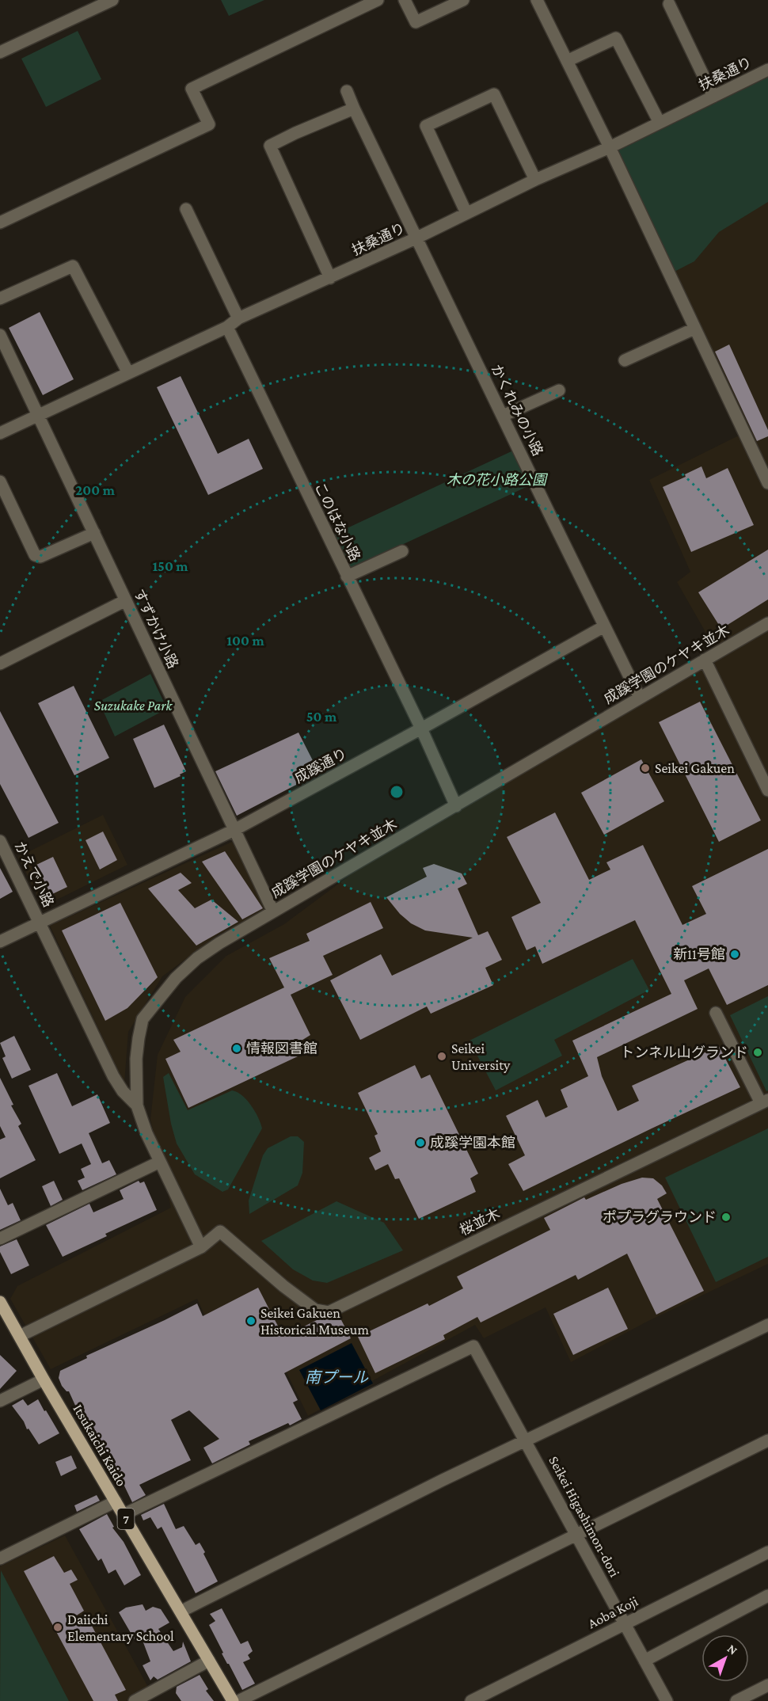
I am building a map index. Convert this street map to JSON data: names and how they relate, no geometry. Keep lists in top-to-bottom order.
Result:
{
  "streets": {
    "main road": ["Itsukaichi Kaido", "7"],
    "street": [
      "扶桑通り",
      "かくれみの小路",
      "このはな小路",
      "すずかけ小路",
      "成蹊学園のケヤキ並木",
      "成蹊通り",
      "かえで小路",
      "桜並木",
      "Seikei Higashimon-dori",
      "Aoba Koji"
    ]
  },
  "crossings": [
    ["扶桑通り", "かくれみの小路"],
    ["扶桑通り", "このはな小路"],
    ["扶桑通り", "すずかけ小路"],
    ["かくれみの小路", "成蹊学園のケヤキ並木"],
    ["かくれみの小路", "成蹊通り"],
    ["このはな小路", "成蹊学園のケヤキ並木"],
    ["このはな小路", "成蹊通り"],
    ["すずかけ小路", "成蹊学園のケヤキ並木"],
    ["すずかけ小路", "成蹊通り"],
    ["成蹊学園のケヤキ並木", "かえで小路"],
    ["成蹊学園のケヤキ並木", "桜並木"],
    ["成蹊通り", "かえで小路"],
    ["Itsukaichi Kaido", "Seikei Higashimon-dori"],
    ["Seikei Higashimon-dori", "Aoba Koji"]
  ],
  "water": ["南プール"],
  "parks": ["木の花小路公園", "Suzukake Park"],
  "places": [
    "Seikei Gakuen",
    "新11号館",
    "情報図書館",
    "トンネル山グランド",
    "Seikei University",
    "成蹊学園本館",
    "ポプラグラウンド",
    "Seikei Gakuen Historical Museum",
    "Daiichi Elementary School"
  ],
  "north": "top right",
  "rings": [
    "200 m",
    "150 m",
    "100 m",
    "50 m"
  ]
}
